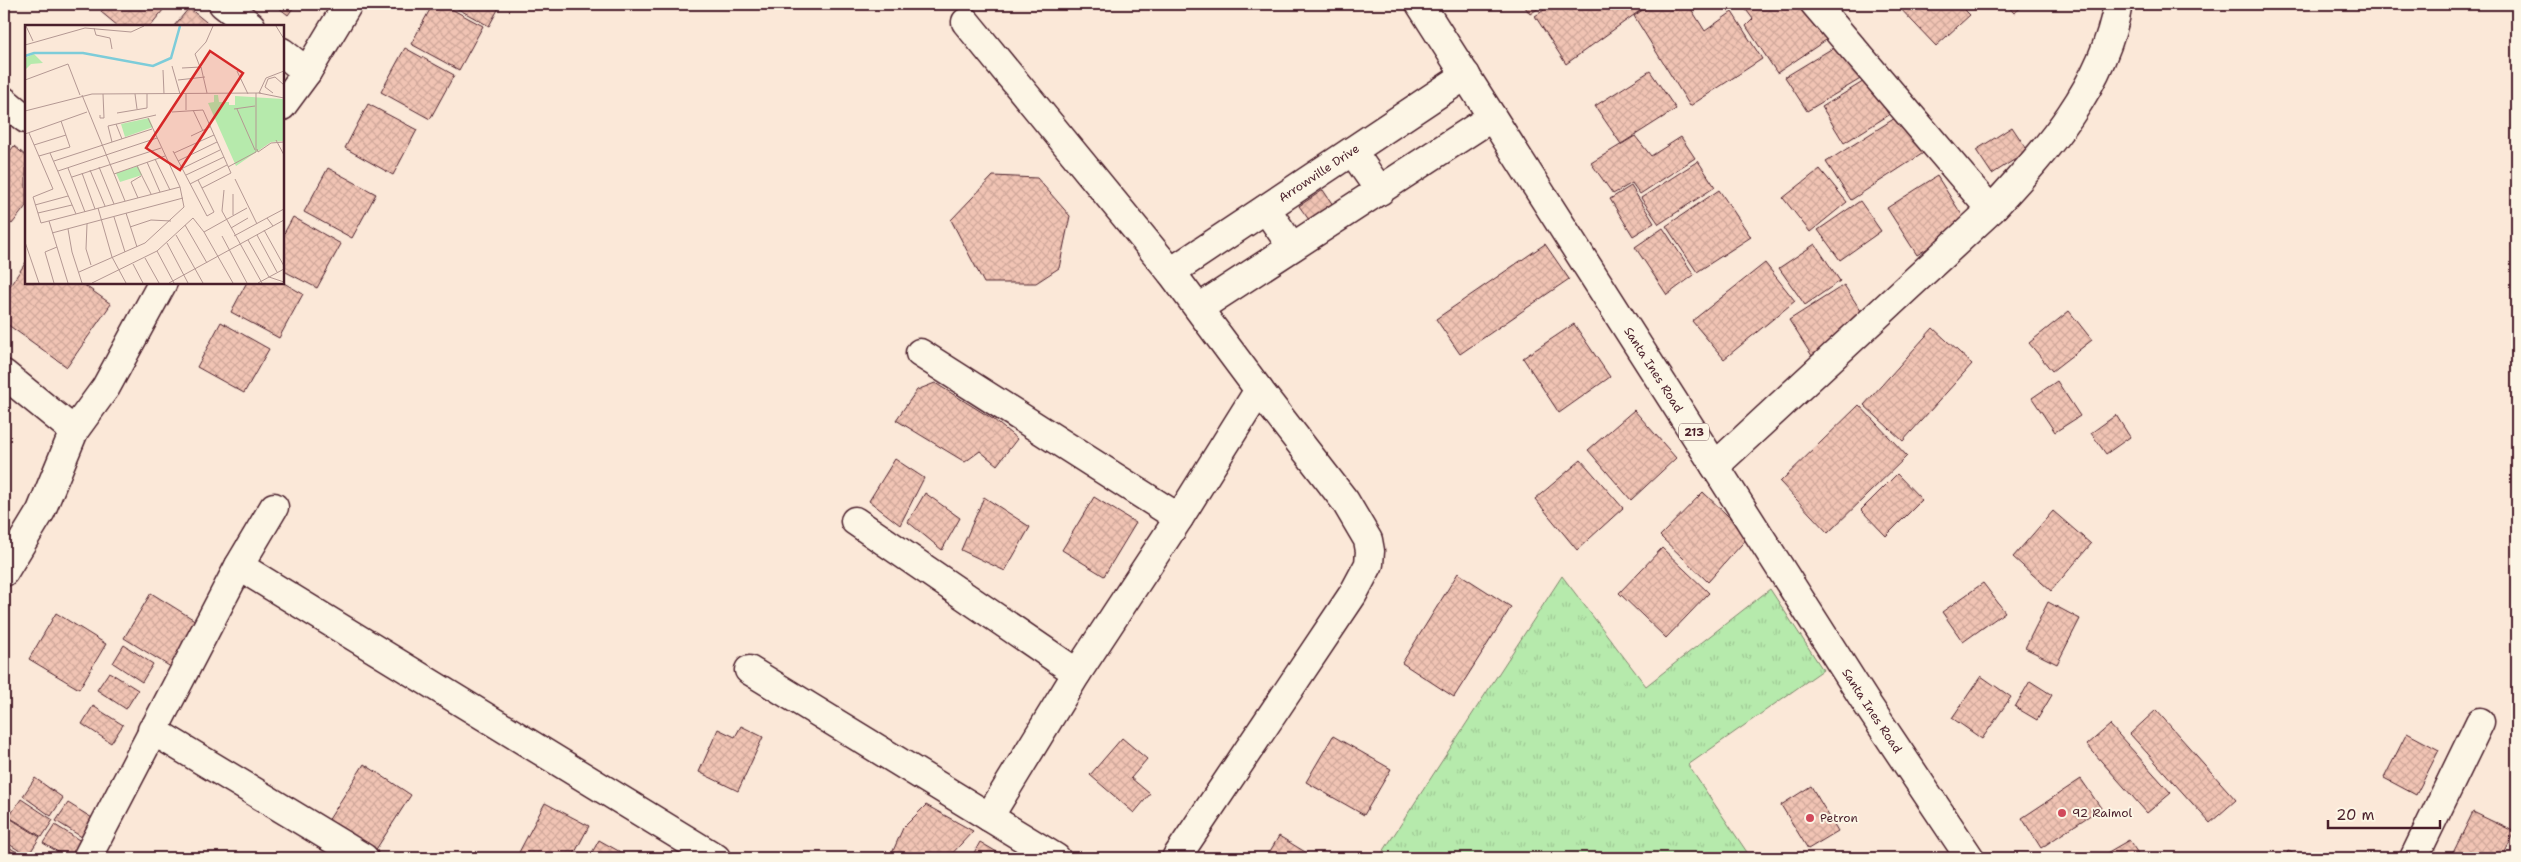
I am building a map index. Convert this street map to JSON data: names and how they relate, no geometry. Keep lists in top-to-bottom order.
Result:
{
  "streets": {
    "street": ["Arrowville Drive", "Santa Ines Road", "213"]
  },
  "crossings": [
    ["Arrowville Drive", "Santa Ines Road"]
  ],
  "places": ["92 Raimol", "Petron"],
  "scale_bar": "20 m"
}
